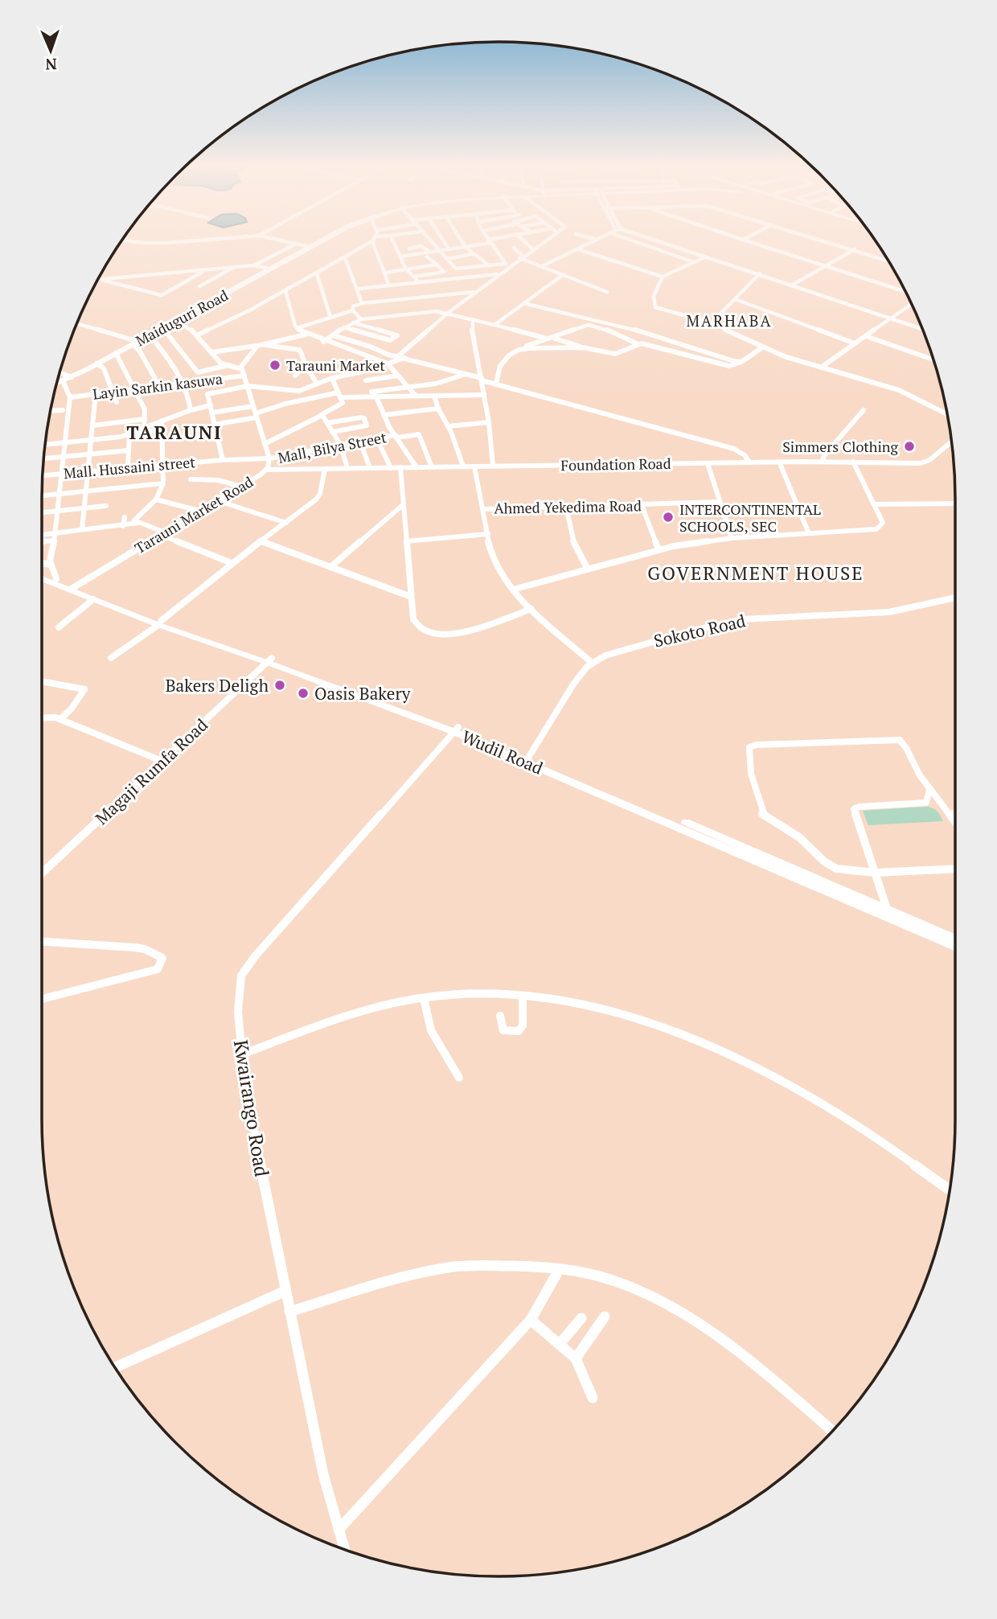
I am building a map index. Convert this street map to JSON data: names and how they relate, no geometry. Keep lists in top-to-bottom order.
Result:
{
  "streets": {
    "highway": ["Maiduguri Road"],
    "main road": ["Wudil Road"],
    "street": [
      "Layin Sarkin kasuwa",
      "Mall, Bilya Street",
      "Foundation Road",
      "Mall. Hussaini street",
      "Ahmed Yekedima Road",
      "Tarauni Market Road",
      "Sokoto Road",
      "Magaji Rumfa Road",
      "Kwairango Road"
    ]
  },
  "crossings": [
    ["Mall, Bilya Street", "Foundation Road"],
    ["Mall, Bilya Street", "Mall. Hussaini street"],
    ["Mall, Bilya Street", "Tarauni Market Road"],
    ["Foundation Road", "Tarauni Market Road"],
    ["Tarauni Market Road", "Wudil Road"],
    ["Sokoto Road", "Wudil Road"],
    ["Wudil Road", "Magaji Rumfa Road"],
    ["Wudil Road", "Kwairango Road"]
  ],
  "districts": ["MARHABA", "TARAUNI", "GOVERNMENT HOUSE"],
  "places": [
    "Tarauni Market",
    "Simmers Clothing",
    "INTERCONTINENTAL SCHOOLS, SEC",
    "Bakers Deligh",
    "Oasis Bakery"
  ],
  "north": "bottom"
}
